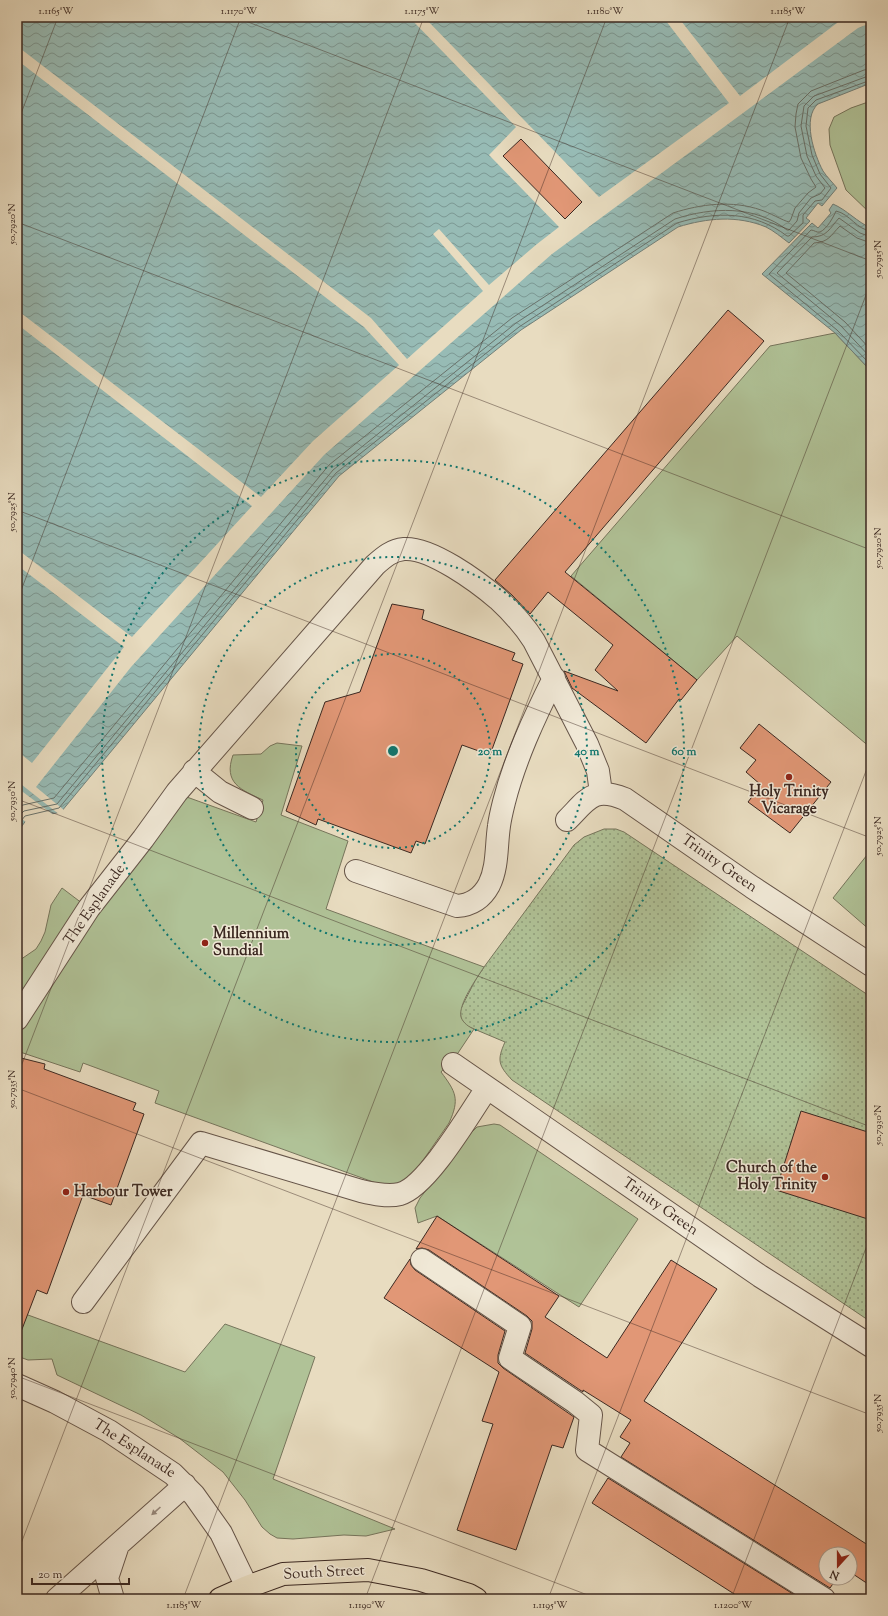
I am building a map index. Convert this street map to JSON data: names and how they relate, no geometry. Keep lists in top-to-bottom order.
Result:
{
  "streets": {
    "main road": ["South Street"],
    "street": ["Trinity Green", "The Esplanade"]
  },
  "crossings": [
    ["Trinity Green", "The Esplanade"],
    ["The Esplanade", "South Street"]
  ],
  "places": [
    "Holy Trinity Vicarage",
    "Millennium Sundial",
    "Church of the Holy Trinity",
    "Harbour Tower"
  ],
  "scale_bar": "20 m",
  "north": "bottom",
  "coordinates": [
    "1.1165°W",
    "1.1170°W",
    "1.1175°W",
    "1.1180°W",
    "1.1185°W",
    "50.7920°N",
    "50.7915°N",
    "50.7925°N",
    "50.7930°N",
    "50.7935°N",
    "50.7940°N",
    "1.1190°W",
    "1.1195°W",
    "1.1200°W"
  ],
  "rings": ["20 m", "40 m", "60 m"]
}
